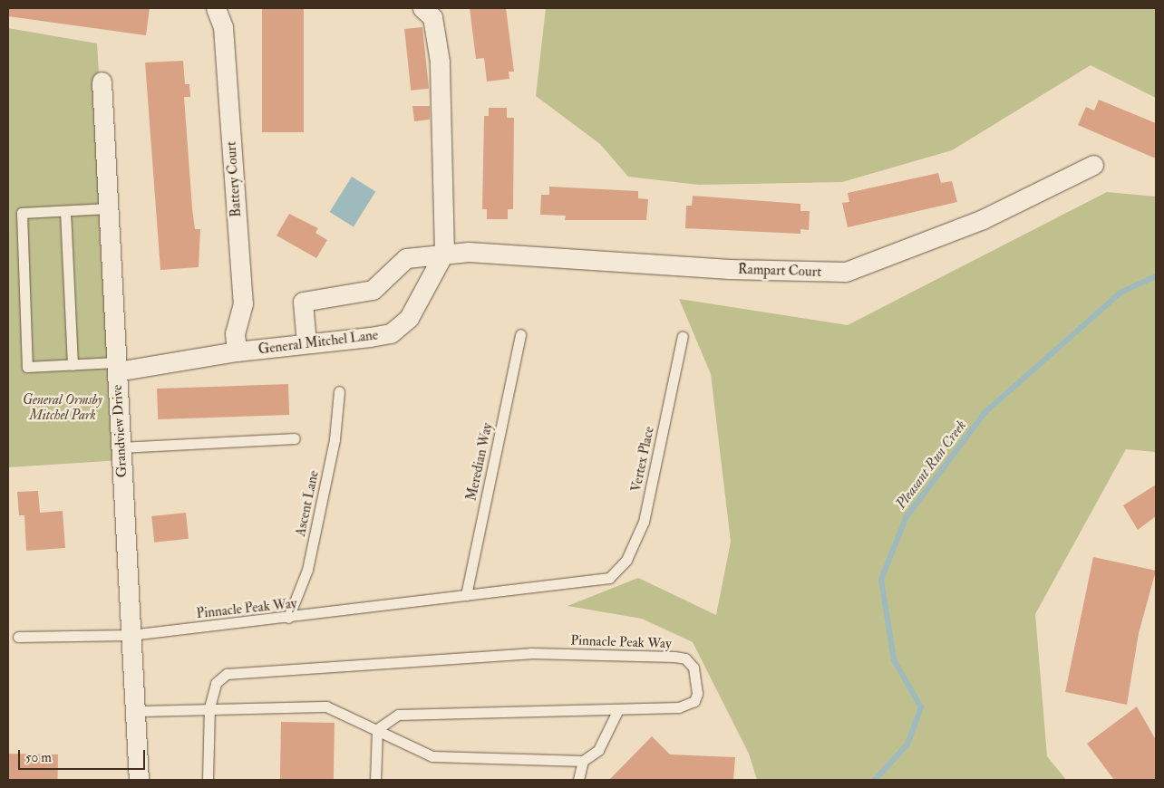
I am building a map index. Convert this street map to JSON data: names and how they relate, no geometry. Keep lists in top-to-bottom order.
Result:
{
  "streets": {
    "street": [
      "Battery Court",
      "Rampart Court",
      "General Mitchel Lane",
      "Grandview Drive"
    ],
    "lane": [
      "Vertex Place",
      "Meredian Way",
      "Ascent Lane",
      "Pinnacle Peak Way"
    ]
  },
  "crossings": [
    ["Battery Court", "General Mitchel Lane"],
    ["Rampart Court", "General Mitchel Lane"],
    ["General Mitchel Lane", "Grandview Drive"],
    ["Grandview Drive", "Pinnacle Peak Way"],
    ["Vertex Place", "Pinnacle Peak Way"],
    ["Meredian Way", "Pinnacle Peak Way"],
    ["Ascent Lane", "Pinnacle Peak Way"]
  ],
  "water": ["Pleasant Run Creek"],
  "parks": ["General Ormsby Mitchel Park"],
  "scale_bar": "50 m"
}
